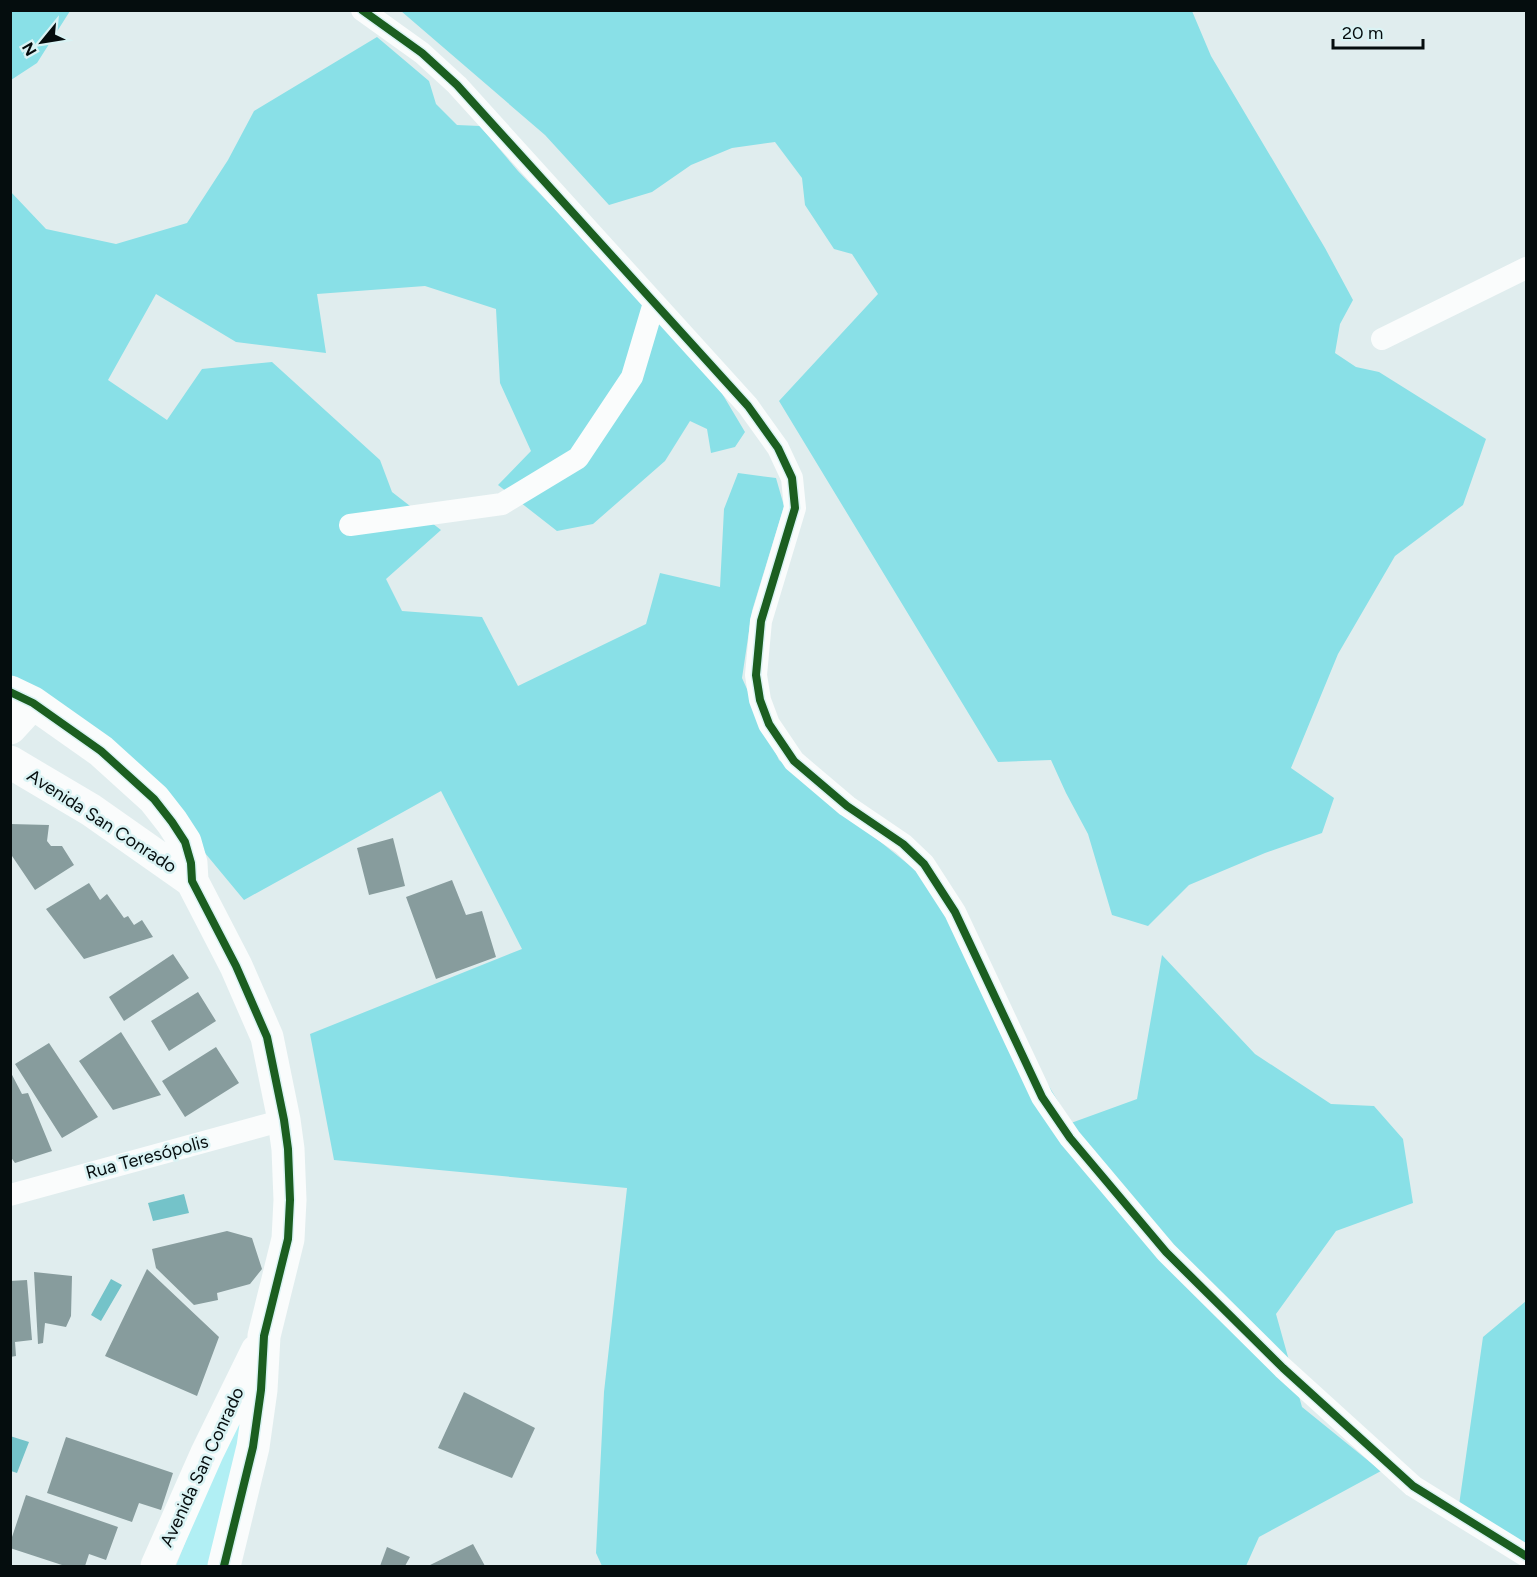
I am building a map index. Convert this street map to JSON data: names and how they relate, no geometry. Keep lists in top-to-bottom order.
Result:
{
  "streets": {
    "street": ["Avenida San Conrado", "Rua Teresópolis"]
  },
  "crossings": [
    ["Avenida San Conrado", "Rua Teresópolis"]
  ],
  "scale_bar": "20 m",
  "north": "bottom left"
}
